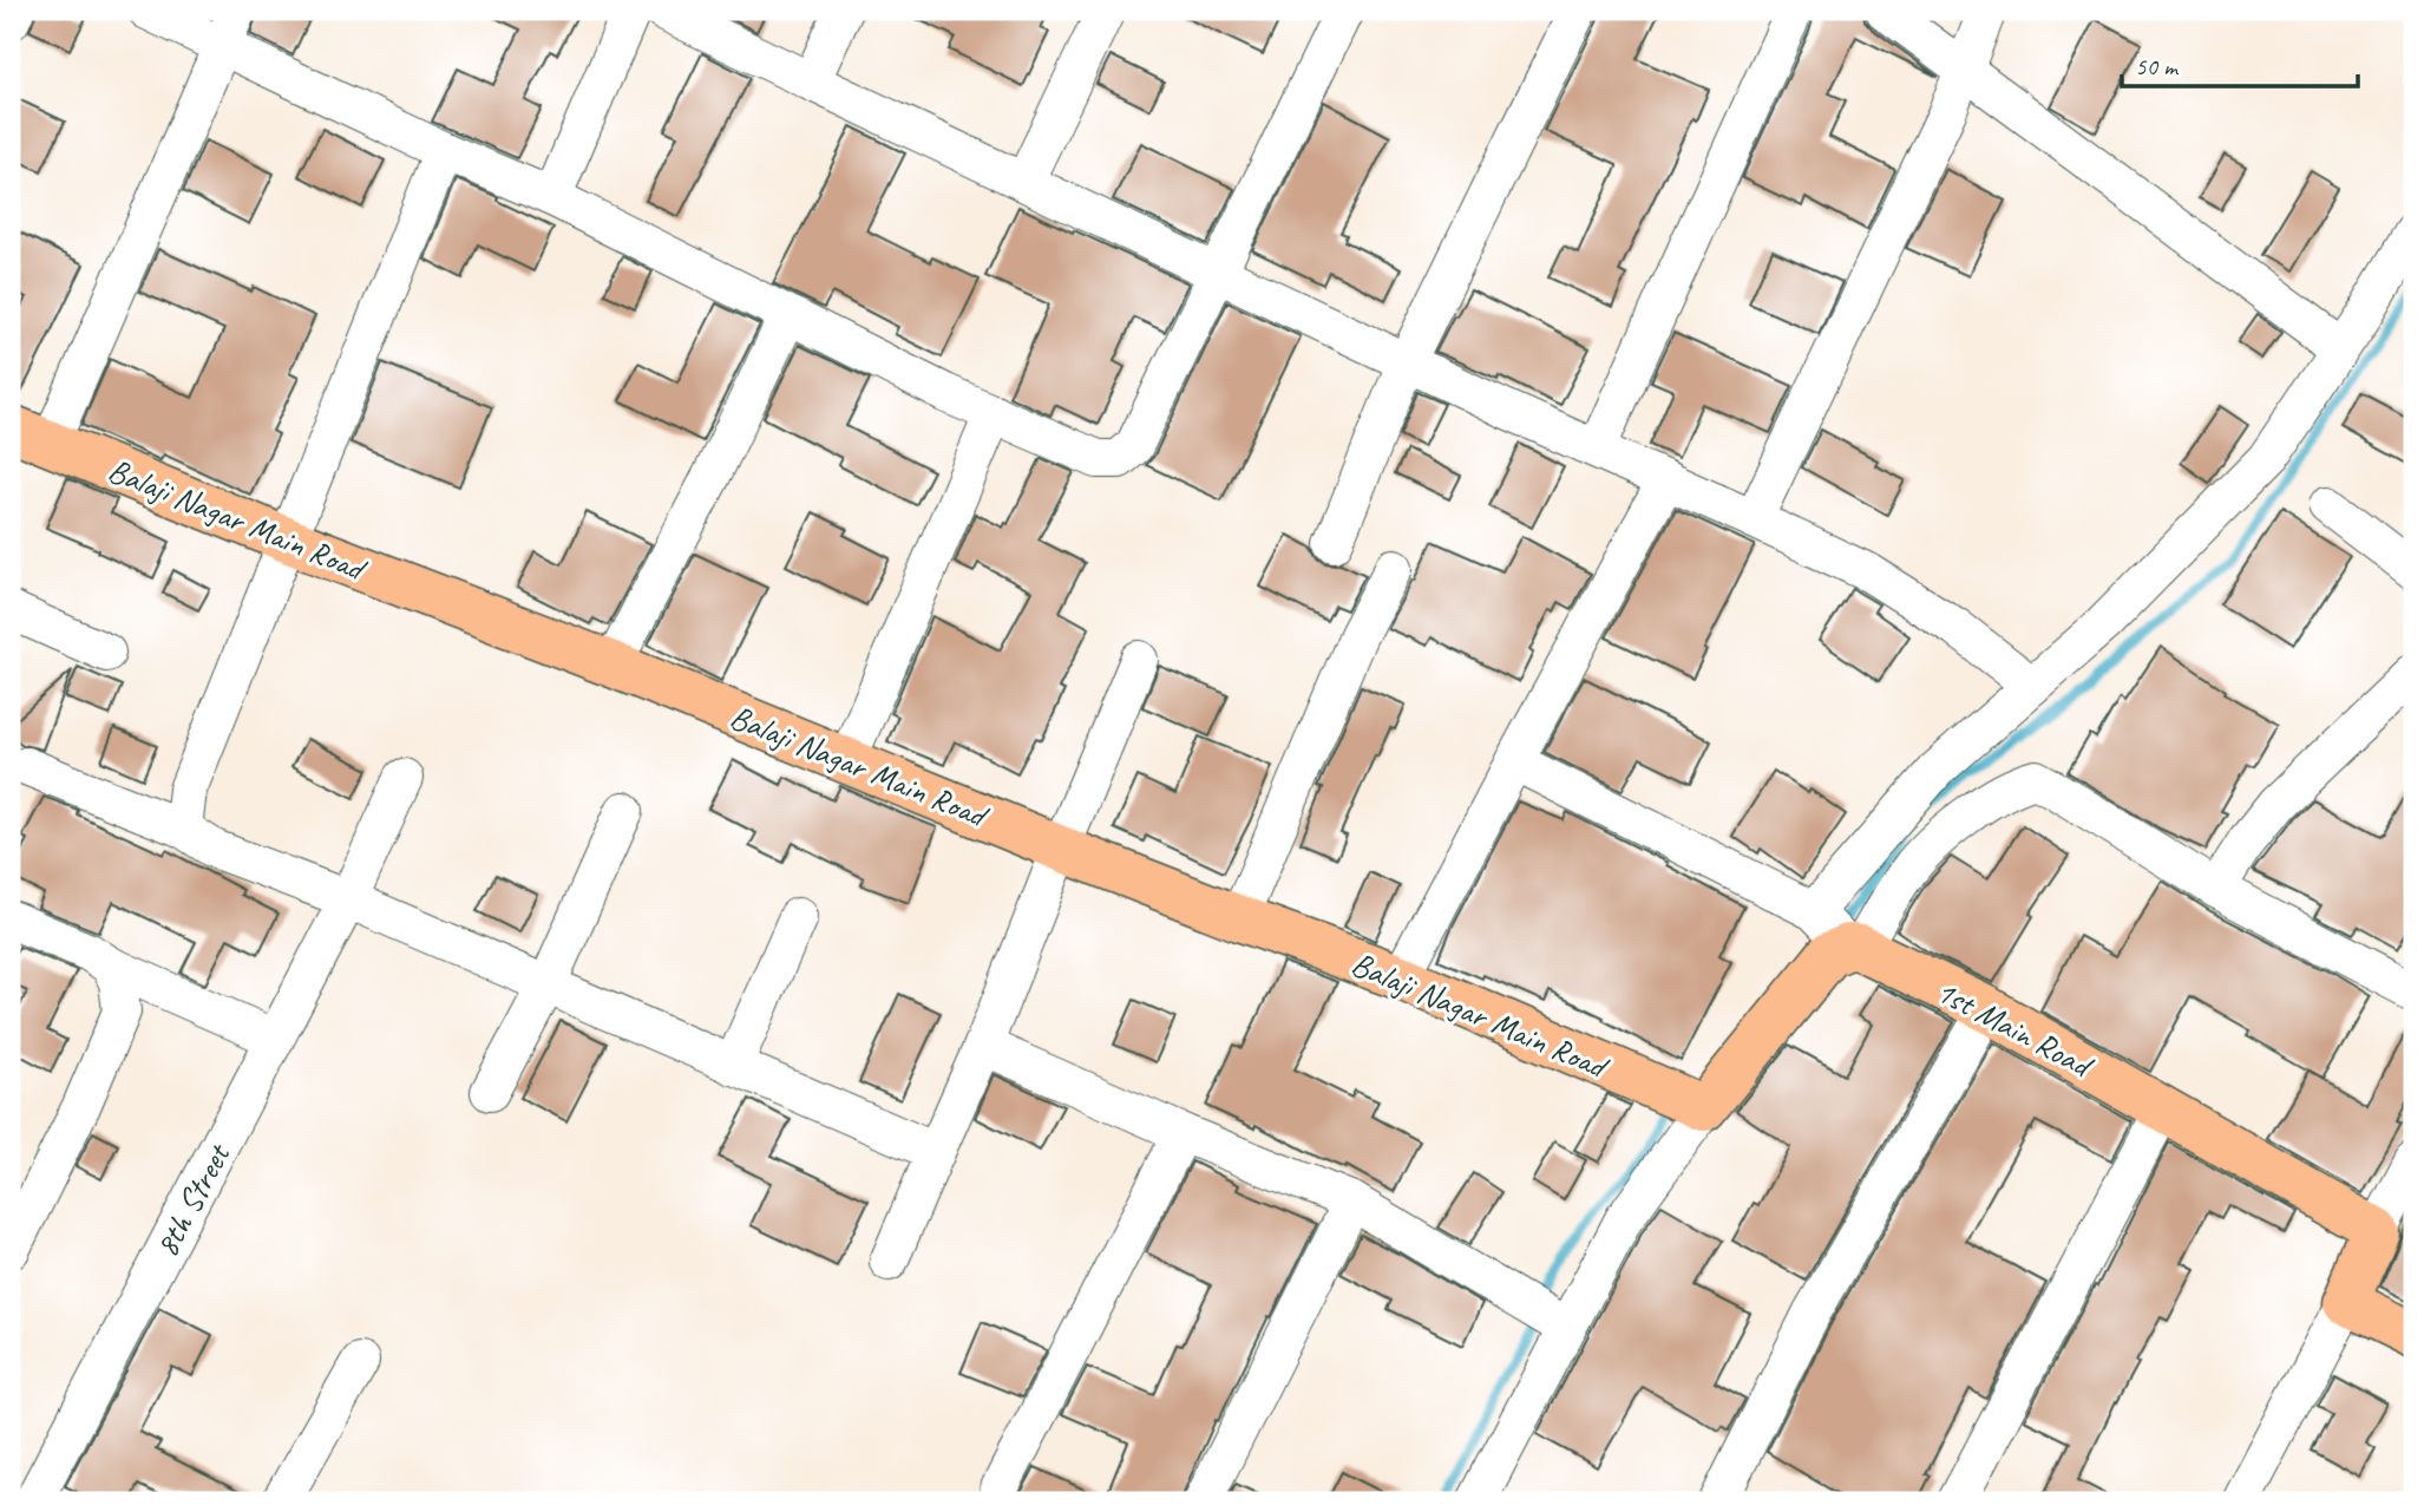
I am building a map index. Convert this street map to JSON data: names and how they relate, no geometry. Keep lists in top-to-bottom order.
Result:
{
  "streets": {
    "main road": ["Balaji Nagar Main Road", "1st Main Road"],
    "street": ["8th Street"]
  },
  "scale_bar": "50 m"
}
